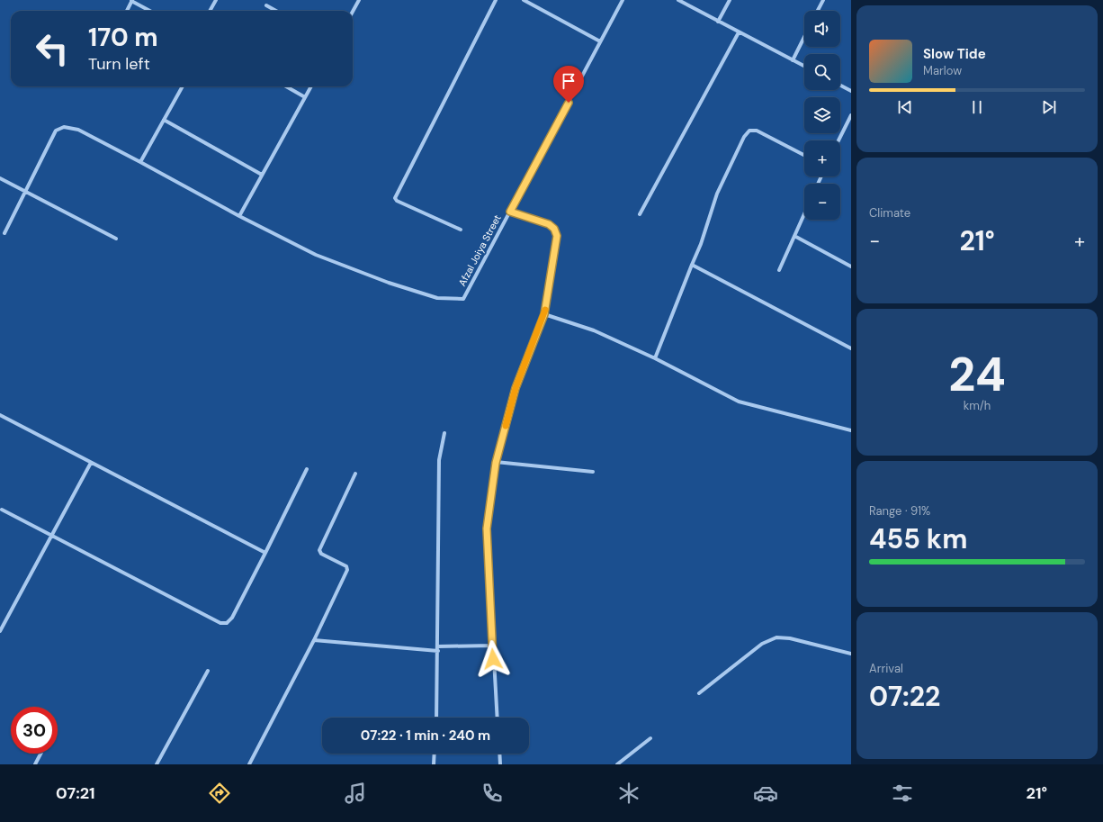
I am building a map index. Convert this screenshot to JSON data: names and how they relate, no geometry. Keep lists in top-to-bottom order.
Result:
{
  "streets": {
    "street": ["Afzal Joiya Street"]
  },
  "page": {
    "map_buttons": ["+", "−"],
    "turn": ["170 m", "Turn left"],
    "song": ["Slow Tide", "Marlow"],
    "tile": [
      "Climate",
      ["24", "km/h"],
      ["Range · 91%", "455 km"],
      ["Arrival", "07:22"]
    ],
    "heat": ["−", "21°", "+"],
    "limit": "30",
    "trip": "07:22 · 1 min · 240 m",
    "tabs": ["07:21", "21°"]
  }
}
